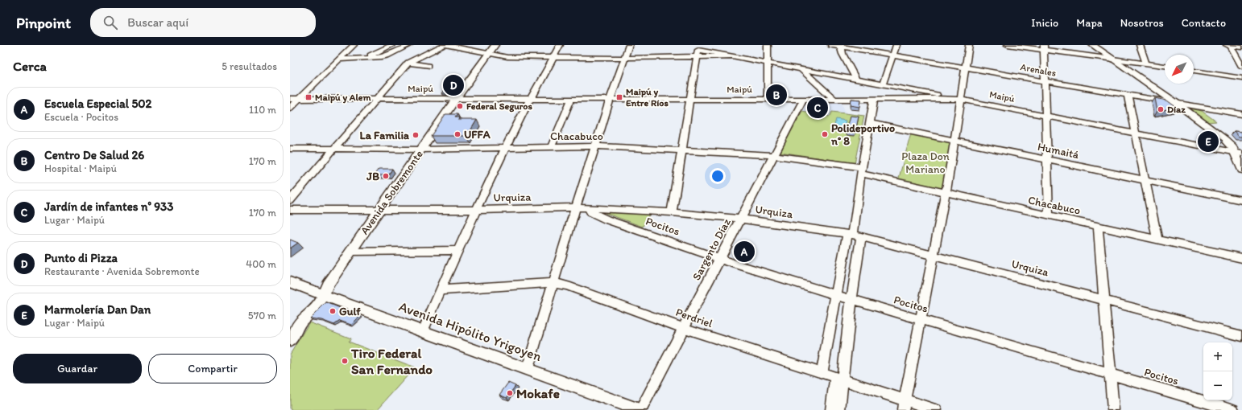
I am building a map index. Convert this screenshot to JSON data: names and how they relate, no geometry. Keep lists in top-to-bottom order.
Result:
{
  "streets": {
    "main road": ["Avenida Sobremonte", "Avenida Hipólito Yrigoyen"],
    "street": [
      "Arenales",
      "Maipú",
      "Chacabuco",
      "Humaitá",
      "Urquiza",
      "Pocitos",
      "Sargento Díaz",
      "Perdriel"
    ]
  },
  "crossings": [
    ["Maipú", "Avenida Sobremonte"],
    ["Maipú", "Sargento Díaz"],
    ["Chacabuco", "Avenida Sobremonte"],
    ["Chacabuco", "Sargento Díaz"],
    ["Avenida Sobremonte", "Urquiza"],
    ["Avenida Sobremonte", "Avenida Hipólito Yrigoyen"],
    ["Urquiza", "Pocitos"],
    ["Urquiza", "Sargento Díaz"],
    ["Pocitos", "Sargento Díaz"],
    ["Sargento Díaz", "Perdriel"],
    ["Sargento Díaz", "Avenida Hipólito Yrigoyen"]
  ],
  "parks": ["Plaza Don Mariano"],
  "places": {
    "transit": ["Maipú y Alem", "Maipú y Entre Ríos"],
    "other": [
      "Federal Seguros",
      "Díaz",
      "UFFA",
      "Polideportivo n° 8",
      "La Familia",
      "JB",
      "Gulf",
      "Tiro Federal San Fernando",
      "Mokafe"
    ]
  },
  "north": "bottom left",
  "page": {
    "header": "Pinpoint",
    "search": "Buscar aquí",
    "nav": [
      "Inicio",
      "Mapa",
      "Nosotros",
      "Contacto"
    ],
    "heading": ["Cerca", "5 resultados"],
    "pins": [
      "D",
      "B",
      "C",
      "E",
      "A"
    ],
    "list": [
      {
        "mark": "A",
        "name": "Escuela Especial 502",
        "note": "Escuela · Pocitos",
        "value": "110 m"
      },
      {
        "mark": "B",
        "name": "Centro De Salud 26",
        "note": "Hospital · Maipú",
        "value": "170 m"
      },
      {
        "mark": "C",
        "name": "Jardín de infantes n° 933",
        "note": "Lugar · Maipú",
        "value": "170 m"
      },
      {
        "mark": "D",
        "name": "Punto di Pizza",
        "note": "Restaurante · Avenida Sobremonte",
        "value": "400 m"
      },
      {
        "mark": "E",
        "name": "Marmolería Dan Dan",
        "note": "Lugar · Maipú",
        "value": "570 m"
      }
    ],
    "map_buttons": ["+", "−"],
    "buttons": ["Guardar", "Compartir"]
  }
}
